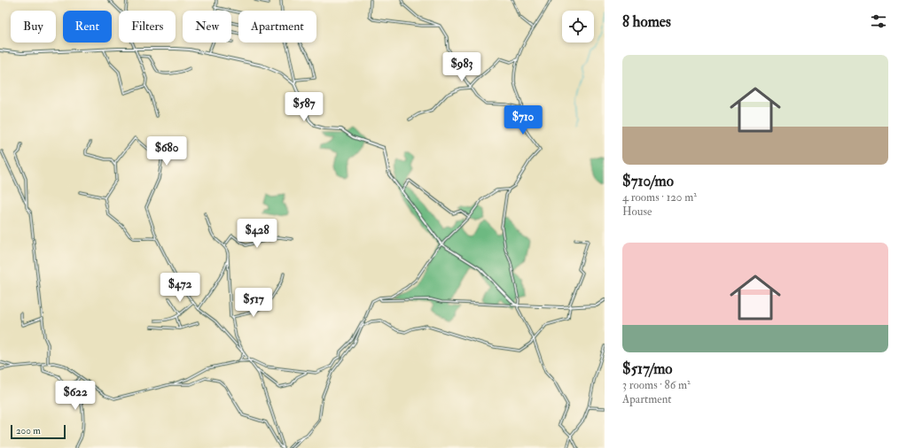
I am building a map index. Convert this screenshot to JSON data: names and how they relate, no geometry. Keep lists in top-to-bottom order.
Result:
{
  "scale_bar": "200 m",
  "page": {
    "heading": "8 homes",
    "chip": [
      "Buy",
      "Rent",
      "Filters",
      "New",
      "Apartment"
    ],
    "list": [
      {
        "name": "$710/mo",
        "note": "4 rooms · 120 m² · House"
      },
      {
        "name": "$517/mo",
        "note": "3 rooms · 86 m² · Apartment"
      }
    ],
    "price": [
      "$983",
      "$587",
      "$710",
      "$680",
      "$428",
      "$472",
      "$517",
      "$622"
    ],
    "scale": "200 m"
  }
}
